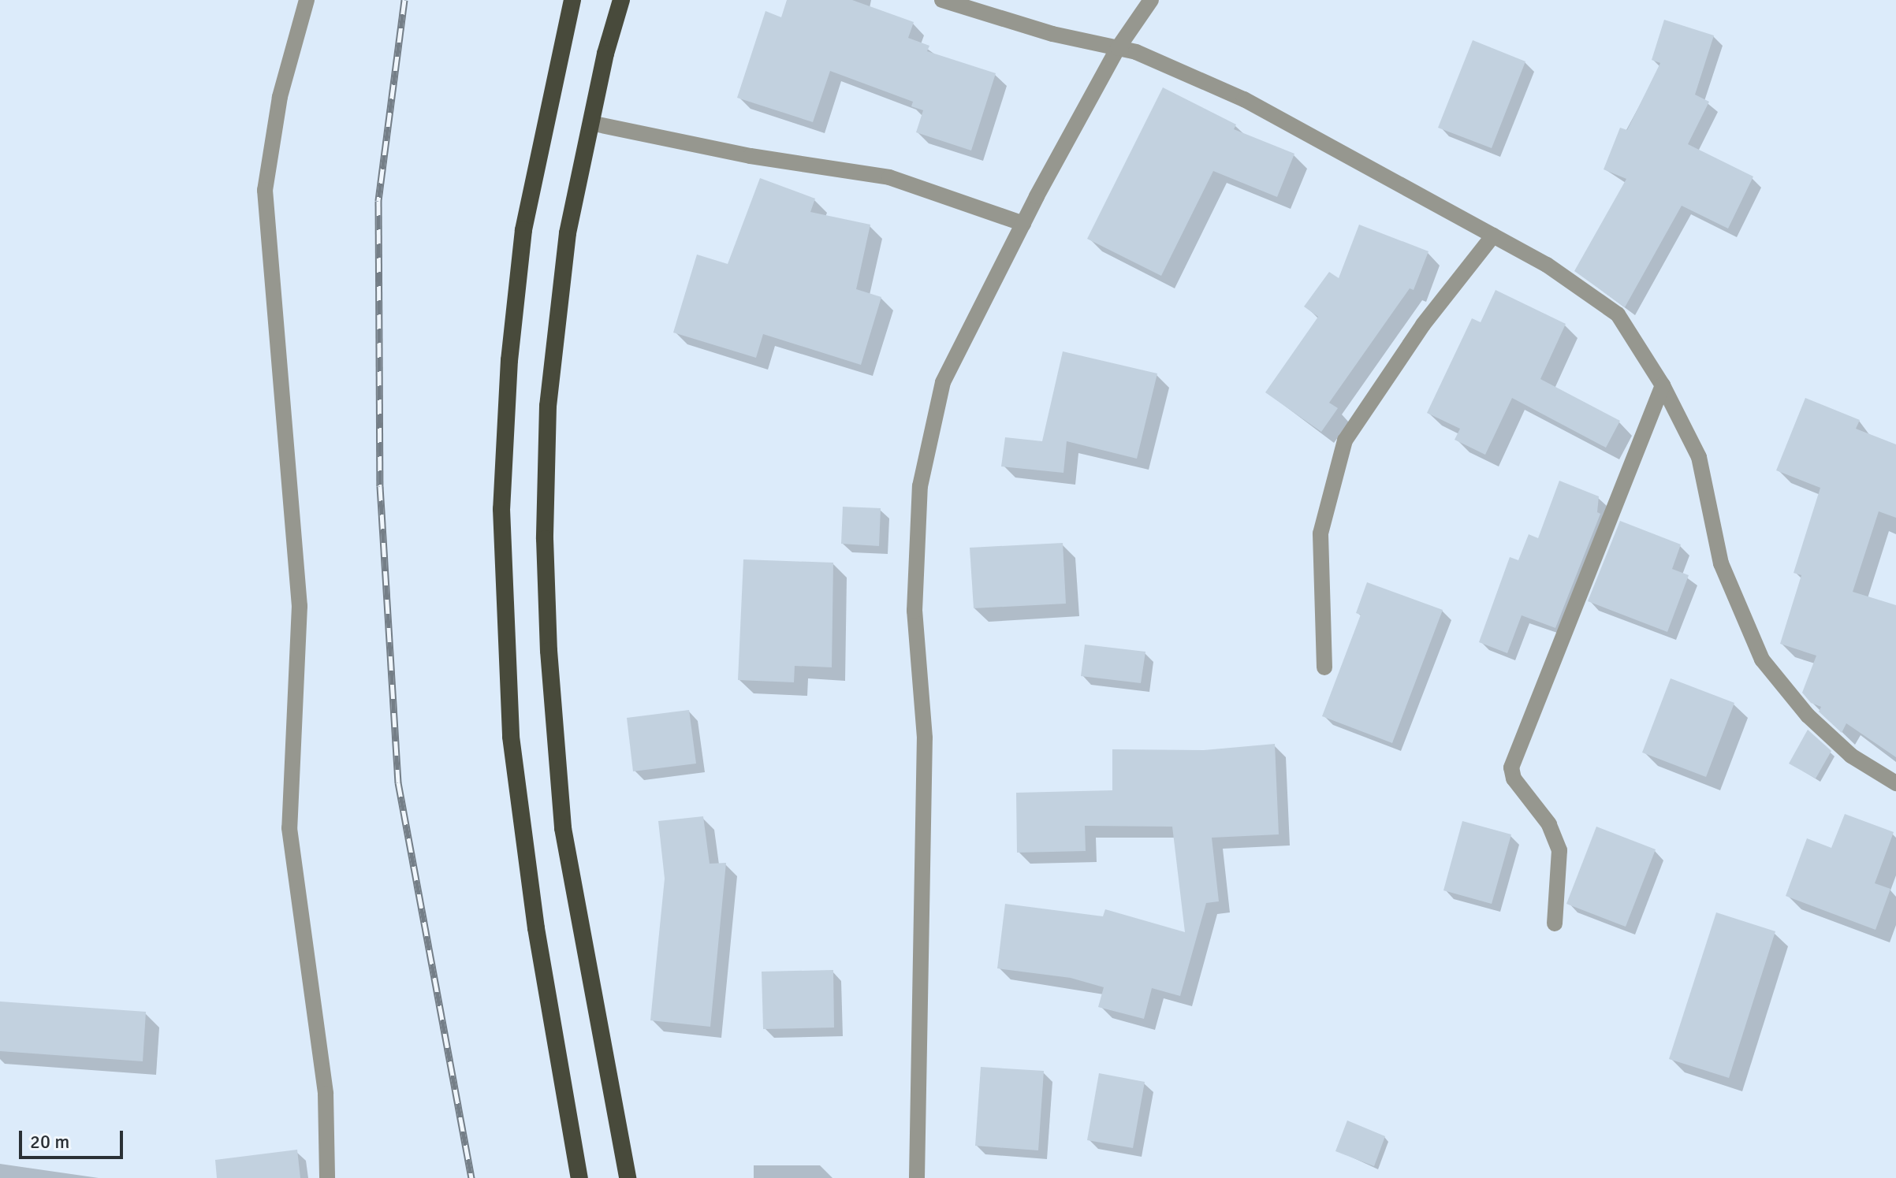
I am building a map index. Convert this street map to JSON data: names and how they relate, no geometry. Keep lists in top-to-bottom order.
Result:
{
  "scale_bar": "20 m"
}
